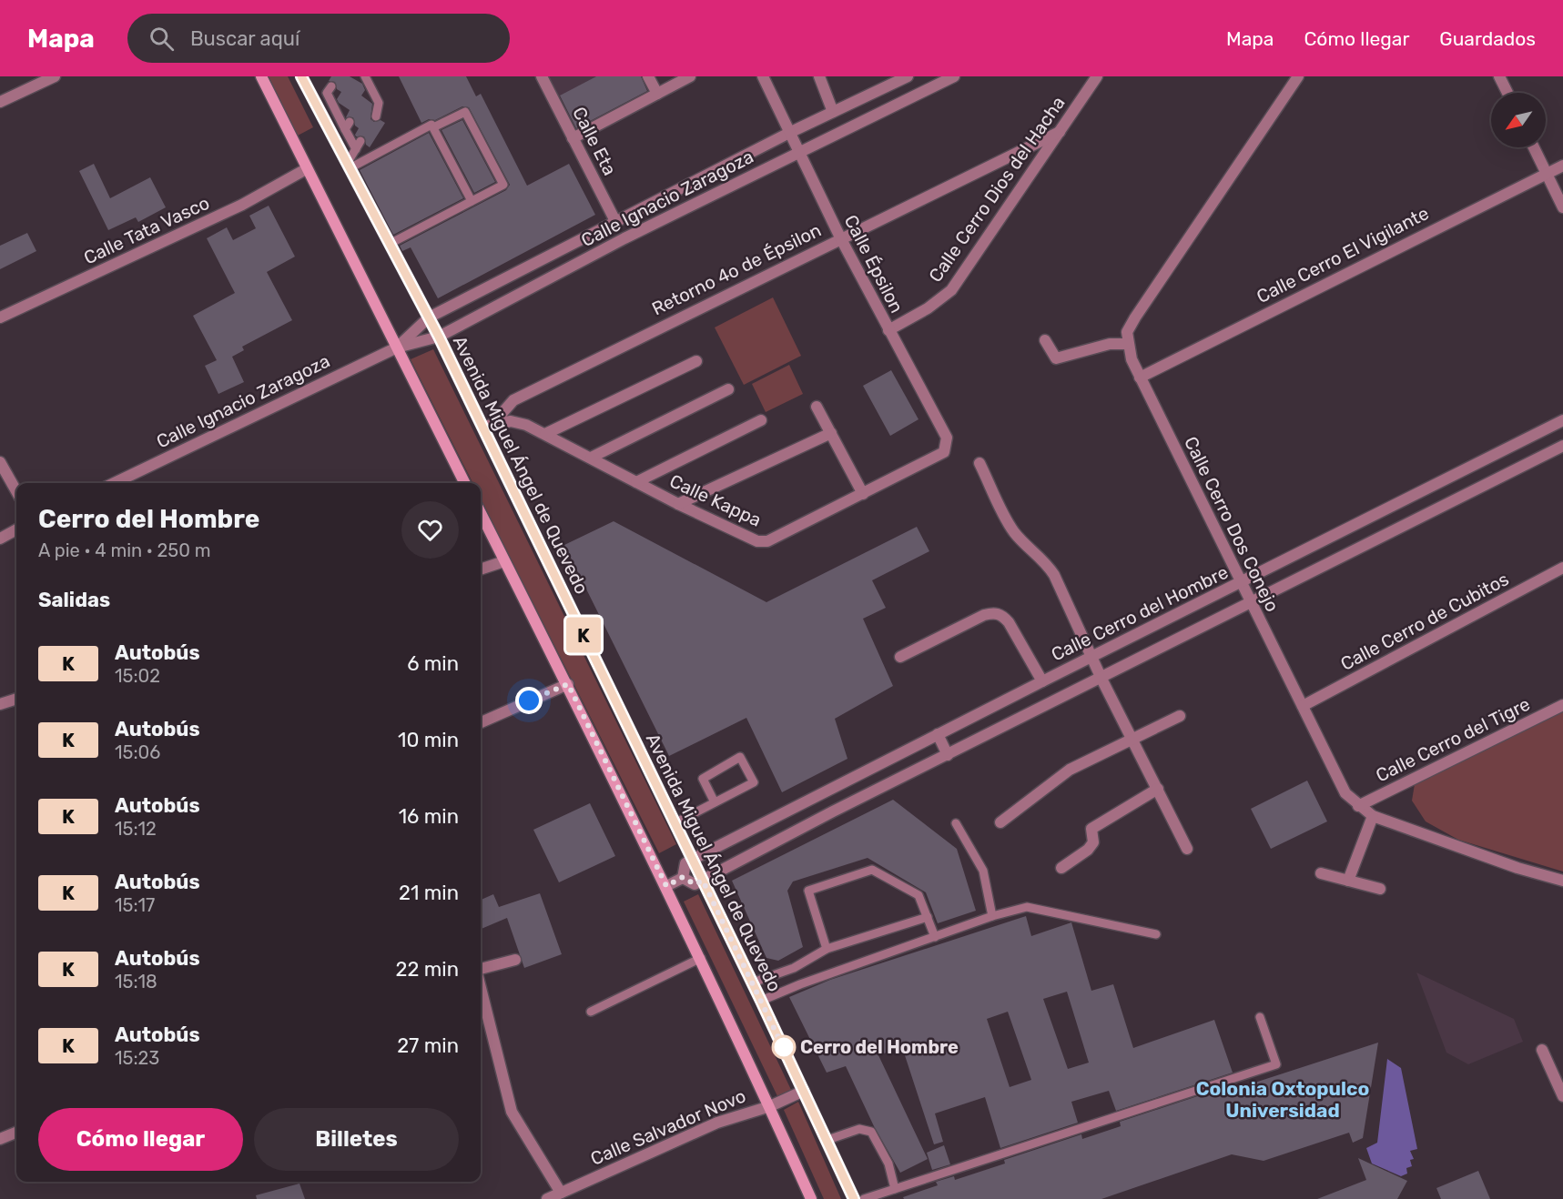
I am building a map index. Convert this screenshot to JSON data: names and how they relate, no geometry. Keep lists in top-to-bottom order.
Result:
{
  "streets": {
    "main road": ["Avenida Miguel Ángel de Quevedo"],
    "street": [
      "Calle Eta",
      "Calle Cerro Dios del Hacha",
      "Calle Ignacio Zaragoza",
      "Calle Tata Vasco",
      "Calle Cerro El Vigilante",
      "Calle Épsilon",
      "Retorno 4o de Épsilon",
      "Calle Kappa",
      "Calle Cerro Dos Conejo",
      "Calle Cerro del Hombre",
      "Calle Cerro de Cubitos",
      "Calle Cerro del Tigre",
      "Calle Salvador Novo"
    ]
  },
  "crossings": [
    ["Calle Eta", "Calle Ignacio Zaragoza"],
    ["Calle Cerro Dios del Hacha", "Calle Épsilon"],
    ["Calle Cerro Dios del Hacha", "Retorno 4o de Épsilon"],
    ["Calle Ignacio Zaragoza", "Calle Épsilon"],
    ["Calle Ignacio Zaragoza", "Avenida Miguel Ángel de Quevedo"],
    ["Calle Cerro El Vigilante", "Calle Cerro Dos Conejo"],
    ["Calle Épsilon", "Retorno 4o de Épsilon"],
    ["Calle Épsilon", "Calle Kappa"],
    ["Retorno 4o de Épsilon", "Avenida Miguel Ángel de Quevedo"],
    ["Retorno 4o de Épsilon", "Calle Kappa"],
    ["Avenida Miguel Ángel de Quevedo", "Calle Kappa"],
    ["Avenida Miguel Ángel de Quevedo", "Calle Cerro del Hombre"],
    ["Avenida Miguel Ángel de Quevedo", "Calle Salvador Novo"],
    ["Calle Cerro Dos Conejo", "Calle Cerro del Hombre"],
    ["Calle Cerro Dos Conejo", "Calle Cerro de Cubitos"],
    ["Calle Cerro Dos Conejo", "Calle Cerro del Tigre"]
  ],
  "districts": ["Colonia Oxtopulco Universidad"],
  "places": ["Cerro del Hombre"],
  "lines": ["bus line K"],
  "north": "bottom left",
  "page": {
    "header": "Mapa",
    "search": "Buscar aquí",
    "nav": ["Mapa", "Cómo llegar", "Guardados"],
    "on_map": "K",
    "heading": [
      ["Cerro del Hombre", "A pie · 4 min · 250 m"],
      "Salidas"
    ],
    "list": [
      {
        "mark": "K",
        "name": "Autobús",
        "note": "15:02",
        "value": "6 min"
      },
      {
        "mark": "K",
        "name": "Autobús",
        "note": "15:06",
        "value": "10 min"
      },
      {
        "mark": "K",
        "name": "Autobús",
        "note": "15:12",
        "value": "16 min"
      },
      {
        "mark": "K",
        "name": "Autobús",
        "note": "15:17",
        "value": "21 min"
      },
      {
        "mark": "K",
        "name": "Autobús",
        "note": "15:18",
        "value": "22 min"
      },
      {
        "mark": "K",
        "name": "Autobús",
        "note": "15:23",
        "value": "27 min"
      }
    ],
    "buttons": ["Cómo llegar", "Billetes"]
  }
}
